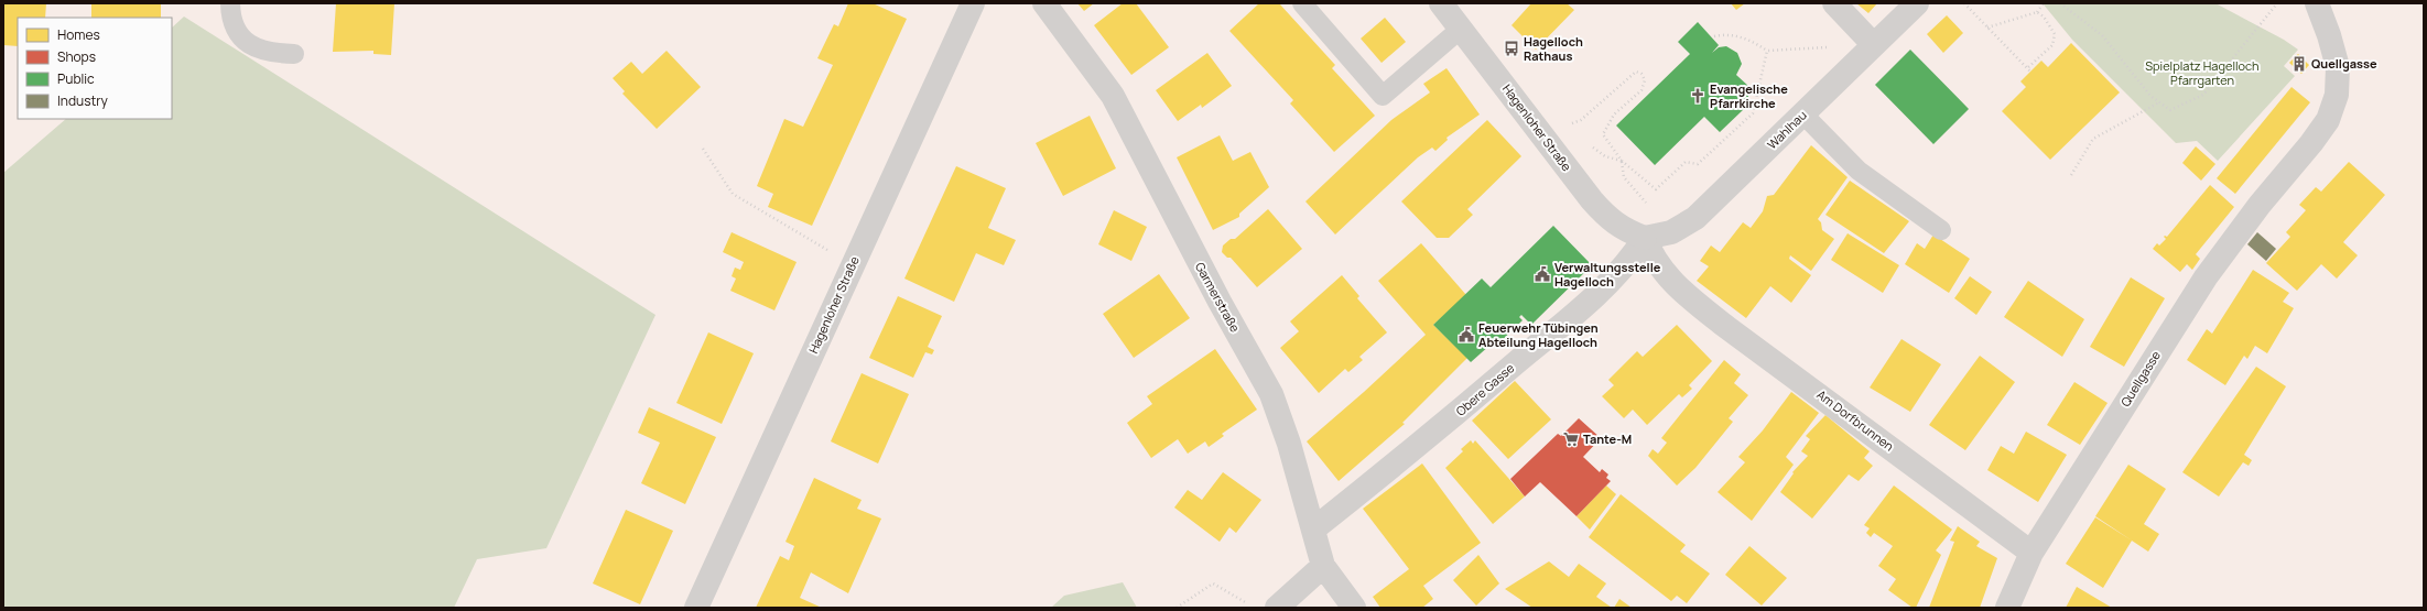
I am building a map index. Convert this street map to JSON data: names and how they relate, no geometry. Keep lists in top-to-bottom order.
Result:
{
  "streets": {
    "street": [
      "Hagenloher Straße",
      "Wahlhau",
      "Garmerstraße",
      "Quellgasse",
      "Obere Gasse",
      "Am Dorfbrunnen"
    ]
  },
  "crossings": [
    ["Hagenloher Straße", "Wahlhau"],
    ["Hagenloher Straße", "Obere Gasse"],
    ["Hagenloher Straße", "Am Dorfbrunnen"],
    ["Wahlhau", "Obere Gasse"],
    ["Wahlhau", "Am Dorfbrunnen"],
    ["Garmerstraße", "Obere Gasse"],
    ["Quellgasse", "Am Dorfbrunnen"],
    ["Obere Gasse", "Am Dorfbrunnen"]
  ],
  "parks": ["Spielplatz Hagelloch Pfarrgarten"],
  "places": {
    "bus stop": ["Hagelloch Rathaus"],
    "building": ["Quellgasse"],
    "church": ["Evangelische Pfarrkirche"],
    "public building": ["Verwaltungsstelle Hagelloch", "Feuerwehr Tübingen Abteilung Hagelloch"],
    "supermarket": ["Tante-M"]
  },
  "legend": [
    "Homes",
    "Shops",
    "Public",
    "Industry"
  ]
}
